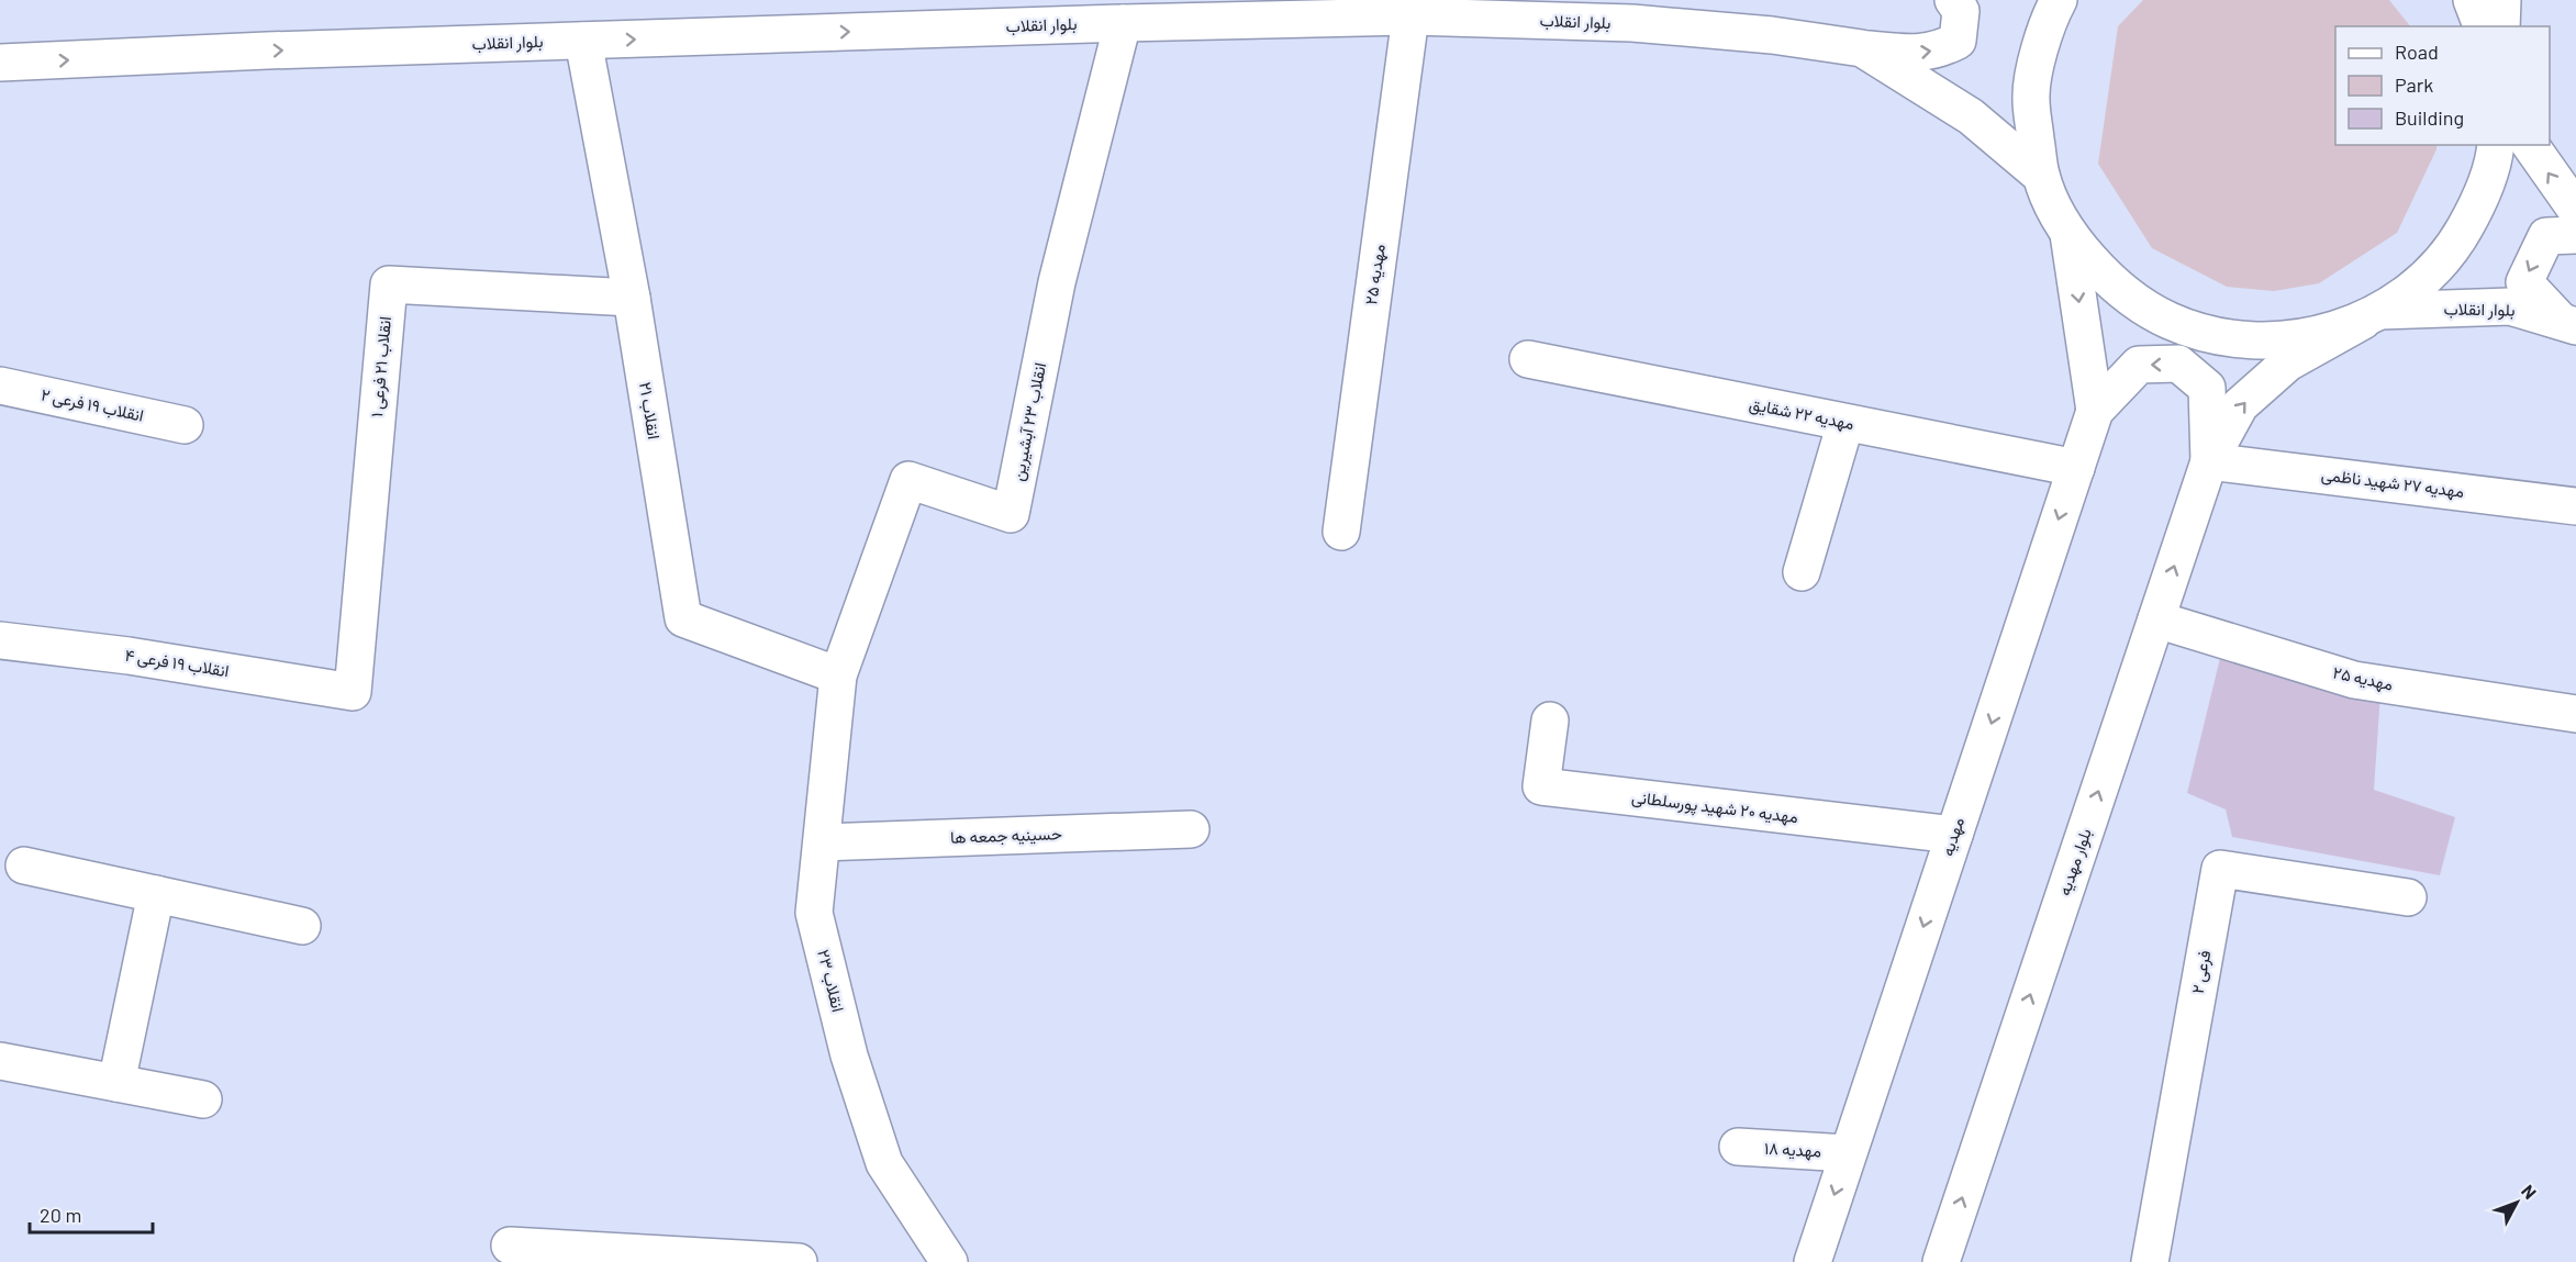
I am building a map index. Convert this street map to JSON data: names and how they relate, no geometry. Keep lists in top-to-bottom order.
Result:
{
  "streets": {
    "street": [
      "بلوار انقلاب",
      "مهدیه ۲۵",
      "انقلاب ۲۱ فرعی ۱",
      "انقلاب ۱۹ فرعی ۲",
      "انقلاب ۲۱",
      "مهدیه ۲۲ شقایق",
      "انقلاب ۲۳ آبشیرین",
      "مهدیه ۲۷ شهید ناظمی",
      "انقلاب ۱۹ فرعی ۴",
      "مهدیه ۲۰ شهید پورسلطانی",
      "حسینیه جمعه ها",
      "مهدیه",
      "بلوار مهدیه",
      "فرعی ۲",
      "انقلاب ۲۳",
      "مهدیه ۱۸"
    ]
  },
  "crossings": [
    ["بلوار انقلاب", "مهدیه ۲۵"],
    ["بلوار انقلاب", "انقلاب ۲۱"],
    ["بلوار انقلاب", "انقلاب ۲۳ آبشیرین"],
    ["مهدیه ۲۵", "بلوار مهدیه"],
    ["انقلاب ۲۱ فرعی ۱", "انقلاب ۲۱"],
    ["انقلاب ۲۱ فرعی ۱", "انقلاب ۱۹ فرعی ۴"],
    ["انقلاب ۲۱", "انقلاب ۲۳ آبشیرین"],
    ["انقلاب ۲۱", "انقلاب ۲۳"],
    ["مهدیه ۲۲ شقایق", "مهدیه"],
    ["انقلاب ۲۳ آبشیرین", "انقلاب ۲۳"],
    ["مهدیه ۲۷ شهید ناظمی", "بلوار مهدیه"],
    ["مهدیه ۲۰ شهید پورسلطانی", "مهدیه"],
    ["حسینیه جمعه ها", "انقلاب ۲۳"],
    ["مهدیه", "مهدیه ۱۸"]
  ],
  "one_way": ["بلوار انقلاب", "مهدیه", "بلوار مهدیه"],
  "legend": ["Road", "Park", "Building"],
  "scale_bar": "20 m",
  "north": "top right"
}
